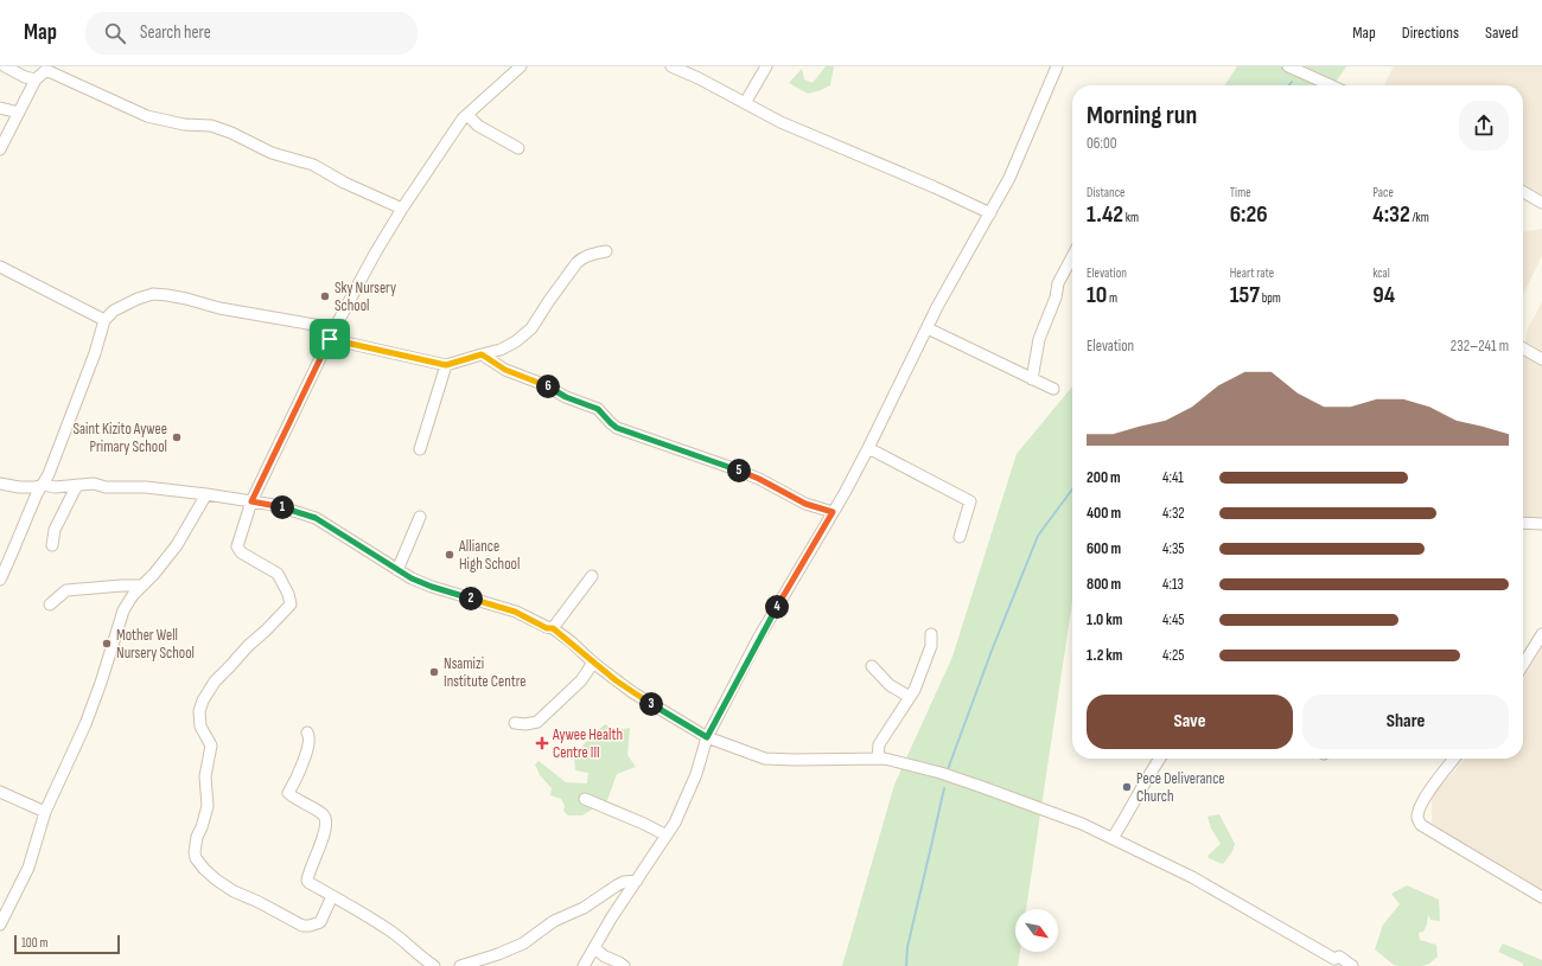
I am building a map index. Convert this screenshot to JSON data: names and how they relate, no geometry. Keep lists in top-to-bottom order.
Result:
{
  "places": {
    "other": [
      "Sky Nursery School",
      "Saint Kizito Aywee Primary School",
      "Alliance High School",
      "Mother Well Nursery School",
      "Nsamizi Institute Centre",
      "Pece Deliverance Church"
    ],
    "health": ["Aywee Health Centre III"]
  },
  "scale_bar": "100 m",
  "north": "bottom right",
  "page": {
    "header": "Map",
    "search": "Search here",
    "nav": ["Map", "Directions", "Saved"],
    "heading": ["Morning run", "06:00"],
    "stats": [
      ["Distance", "1.42 km"],
      ["Time", "6:26"],
      ["Pace", "4:32 /km"],
      ["Elevation", "10 m"],
      ["Heart rate", "157 bpm"],
      ["kcal", "94"]
    ],
    "chart": ["Elevation", "232–241 m"],
    "pins": [
      "6",
      "5",
      "1",
      "2",
      "4",
      "3"
    ],
    "list": [
      {
        "name": "200 m",
        "note": "4:41"
      },
      {
        "name": "400 m",
        "note": "4:32"
      },
      {
        "name": "600 m",
        "note": "4:35"
      },
      {
        "name": "800 m",
        "note": "4:13"
      },
      {
        "name": "1.0 km",
        "note": "4:45"
      },
      {
        "name": "1.2 km",
        "note": "4:25"
      }
    ],
    "buttons": ["Save", "Share"],
    "scale": "100 m"
  }
}
